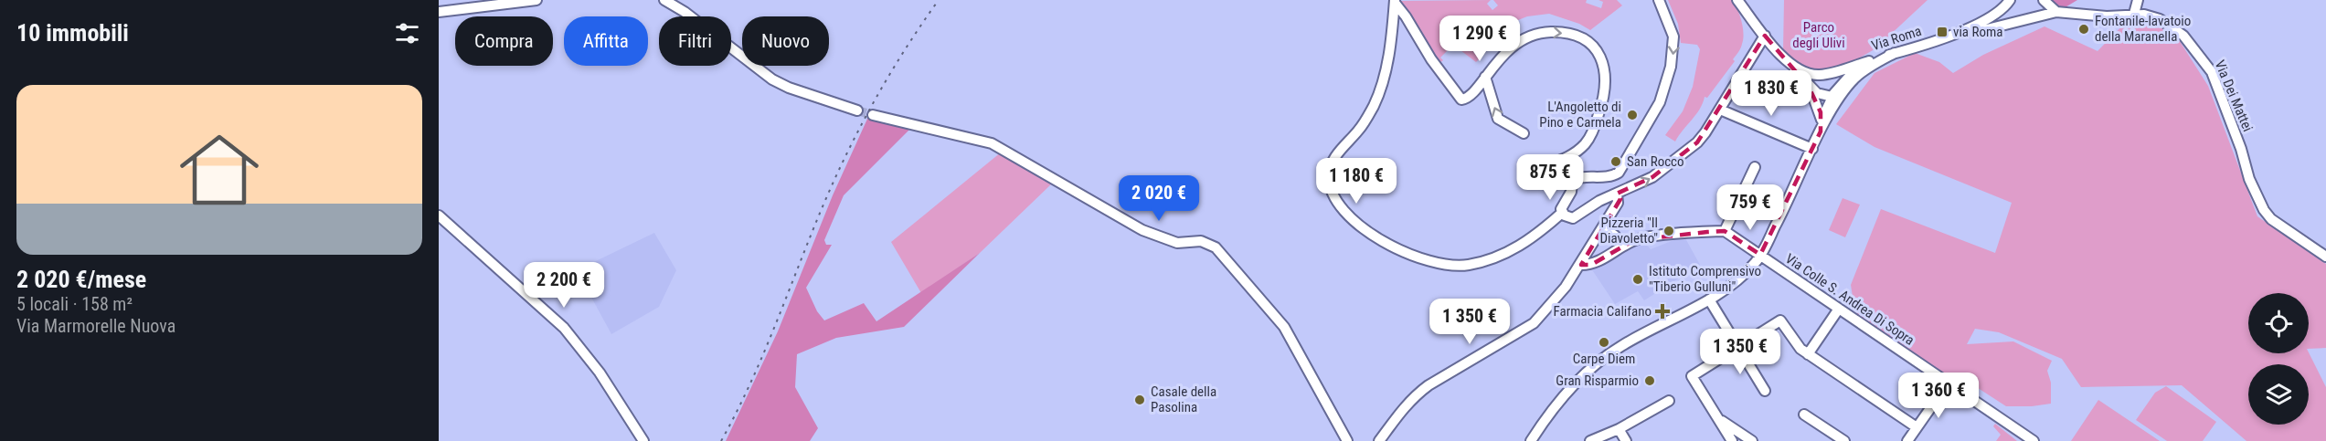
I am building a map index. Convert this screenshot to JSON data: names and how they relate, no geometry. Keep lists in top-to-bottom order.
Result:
{
  "streets": {
    "street": ["Via Roma", "Via Dei Mattei", "Via Colle S. Andrea Di Sopra"]
  },
  "crossings": [
    ["Via Roma", "Via Dei Mattei"]
  ],
  "parks": ["Parco degli Ulivi"],
  "places": {
    "other": [
      "Fontanile-lavatoio della Maranella",
      "L'Angoletto di Pino e Carmela",
      "San Rocco",
      "Pizzeria \"Il Diavoletto\"",
      "Istituto Comprensivo \"Tiberio Gulluni\"",
      "Carpe Diem",
      "Gran Risparmio",
      "Casale della Pasolina"
    ],
    "transit": ["via Roma"],
    "health": ["Farmacia Califano"]
  },
  "page": {
    "heading": "10 immobili",
    "price": [
      "1 290 €",
      "1 830 €",
      "875 €",
      "1 180 €",
      "2 020 €",
      "759 €",
      "2 200 €",
      "1 350 €",
      "1 350 €",
      "1 360 €"
    ],
    "chip": [
      "Compra",
      "Affitta",
      "Filtri",
      "Nuovo"
    ],
    "list": [
      {
        "name": "2 020 €/mese",
        "note": "5 locali · 158 m² · Via Marmorelle Nuova"
      }
    ]
  }
}
